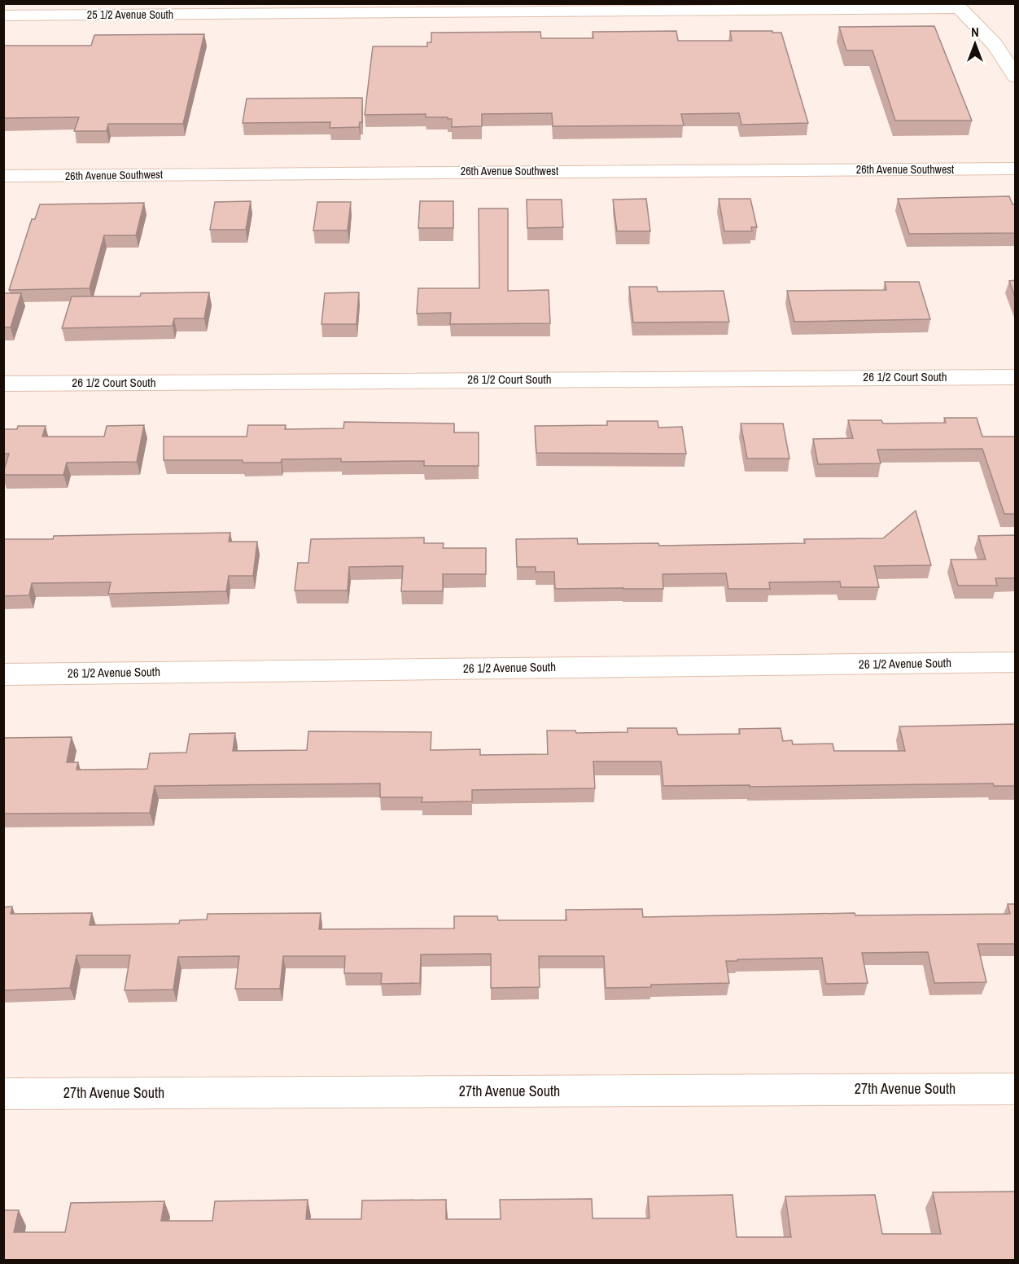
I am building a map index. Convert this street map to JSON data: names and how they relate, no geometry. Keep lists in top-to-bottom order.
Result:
{
  "streets": {
    "street": [
      "25 1/2 Avenue South",
      "26th Avenue Southwest",
      "26 1/2 Court South",
      "26 1/2 Avenue South",
      "27th Avenue South"
    ]
  },
  "north": "top"
}
